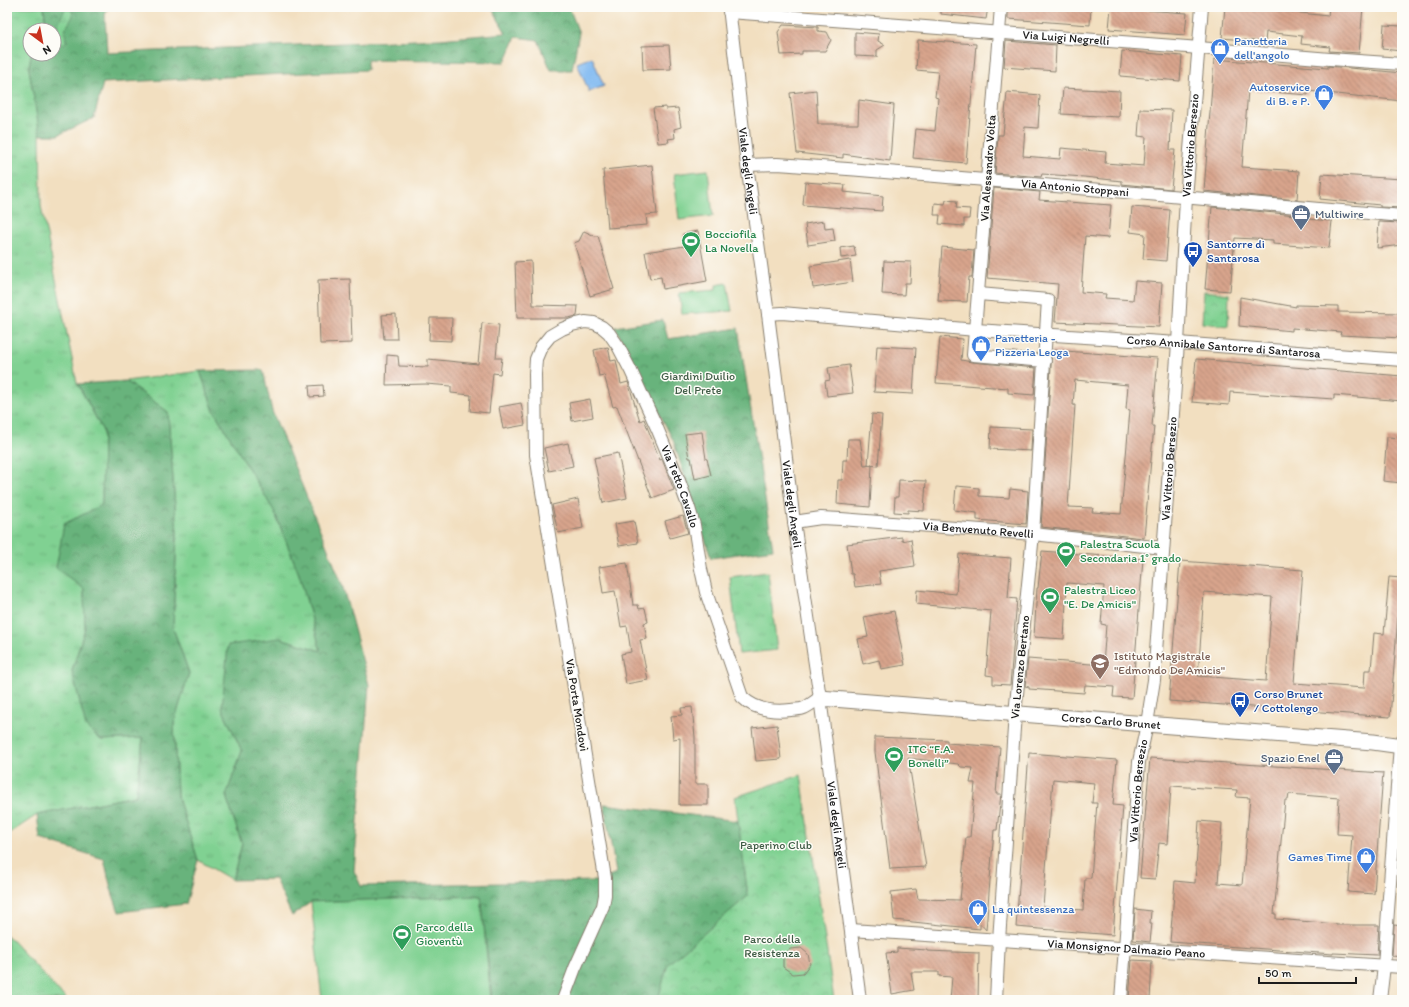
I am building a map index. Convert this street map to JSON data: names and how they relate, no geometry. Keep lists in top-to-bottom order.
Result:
{
  "streets": {
    "street": [
      "Via Luigi Negrelli",
      "Via Vittorio Bersezio",
      "Via Alessandro Volta",
      "Viale degli Angeli",
      "Via Antonio Stoppani",
      "Corso Annibale Santorre di Santarosa",
      "Via Tetto Cavallo",
      "Via Benvenuto Revelli",
      "Via Lorenzo Bertano",
      "Via Porta Mondovì",
      "Corso Carlo Brunet",
      "Via Monsignor Dalmazio Peano"
    ]
  },
  "crossings": [
    ["Via Luigi Negrelli", "Via Vittorio Bersezio"],
    ["Via Luigi Negrelli", "Via Alessandro Volta"],
    ["Via Luigi Negrelli", "Viale degli Angeli"],
    ["Via Vittorio Bersezio", "Via Antonio Stoppani"],
    ["Via Vittorio Bersezio", "Corso Annibale Santorre di Santarosa"],
    ["Via Vittorio Bersezio", "Via Benvenuto Revelli"],
    ["Via Vittorio Bersezio", "Corso Carlo Brunet"],
    ["Via Vittorio Bersezio", "Via Monsignor Dalmazio Peano"],
    ["Via Alessandro Volta", "Via Antonio Stoppani"],
    ["Via Alessandro Volta", "Corso Annibale Santorre di Santarosa"],
    ["Viale degli Angeli", "Via Antonio Stoppani"],
    ["Viale degli Angeli", "Corso Annibale Santorre di Santarosa"],
    ["Viale degli Angeli", "Via Tetto Cavallo"],
    ["Viale degli Angeli", "Via Benvenuto Revelli"],
    ["Viale degli Angeli", "Corso Carlo Brunet"],
    ["Viale degli Angeli", "Via Monsignor Dalmazio Peano"],
    ["Corso Annibale Santorre di Santarosa", "Via Lorenzo Bertano"],
    ["Via Tetto Cavallo", "Via Porta Mondovì"],
    ["Via Tetto Cavallo", "Corso Carlo Brunet"],
    ["Via Benvenuto Revelli", "Via Lorenzo Bertano"],
    ["Via Lorenzo Bertano", "Corso Carlo Brunet"],
    ["Via Lorenzo Bertano", "Via Monsignor Dalmazio Peano"]
  ],
  "parks": ["Giardini Duilio Del Prete", "Paperino Club", "Parco della Resistenza"],
  "places": {
    "shop": [
      "Panetteria dell'angolo",
      "Autoservice di B. e P.",
      "Panetteria - Pizzeria Leoga",
      "Games Time",
      "La quintessenza"
    ],
    "office": ["Multiwire", "Spazio Enel"],
    "sports": [
      "Bocciofila La Novella",
      "Palestra Scuola Secondaria 1° grado",
      "Palestra Liceo \"E. De Amicis\"",
      "ITC “F.A. Bonelli”",
      "Parco della Gioventù"
    ],
    "bus stop": ["Santorre di Santarosa", "Corso Brunet / Cottolengo"],
    "school or university": ["Istituto Magistrale \"Edmondo De Amicis\""]
  },
  "scale_bar": "50 m",
  "north": "bottom right"
}
